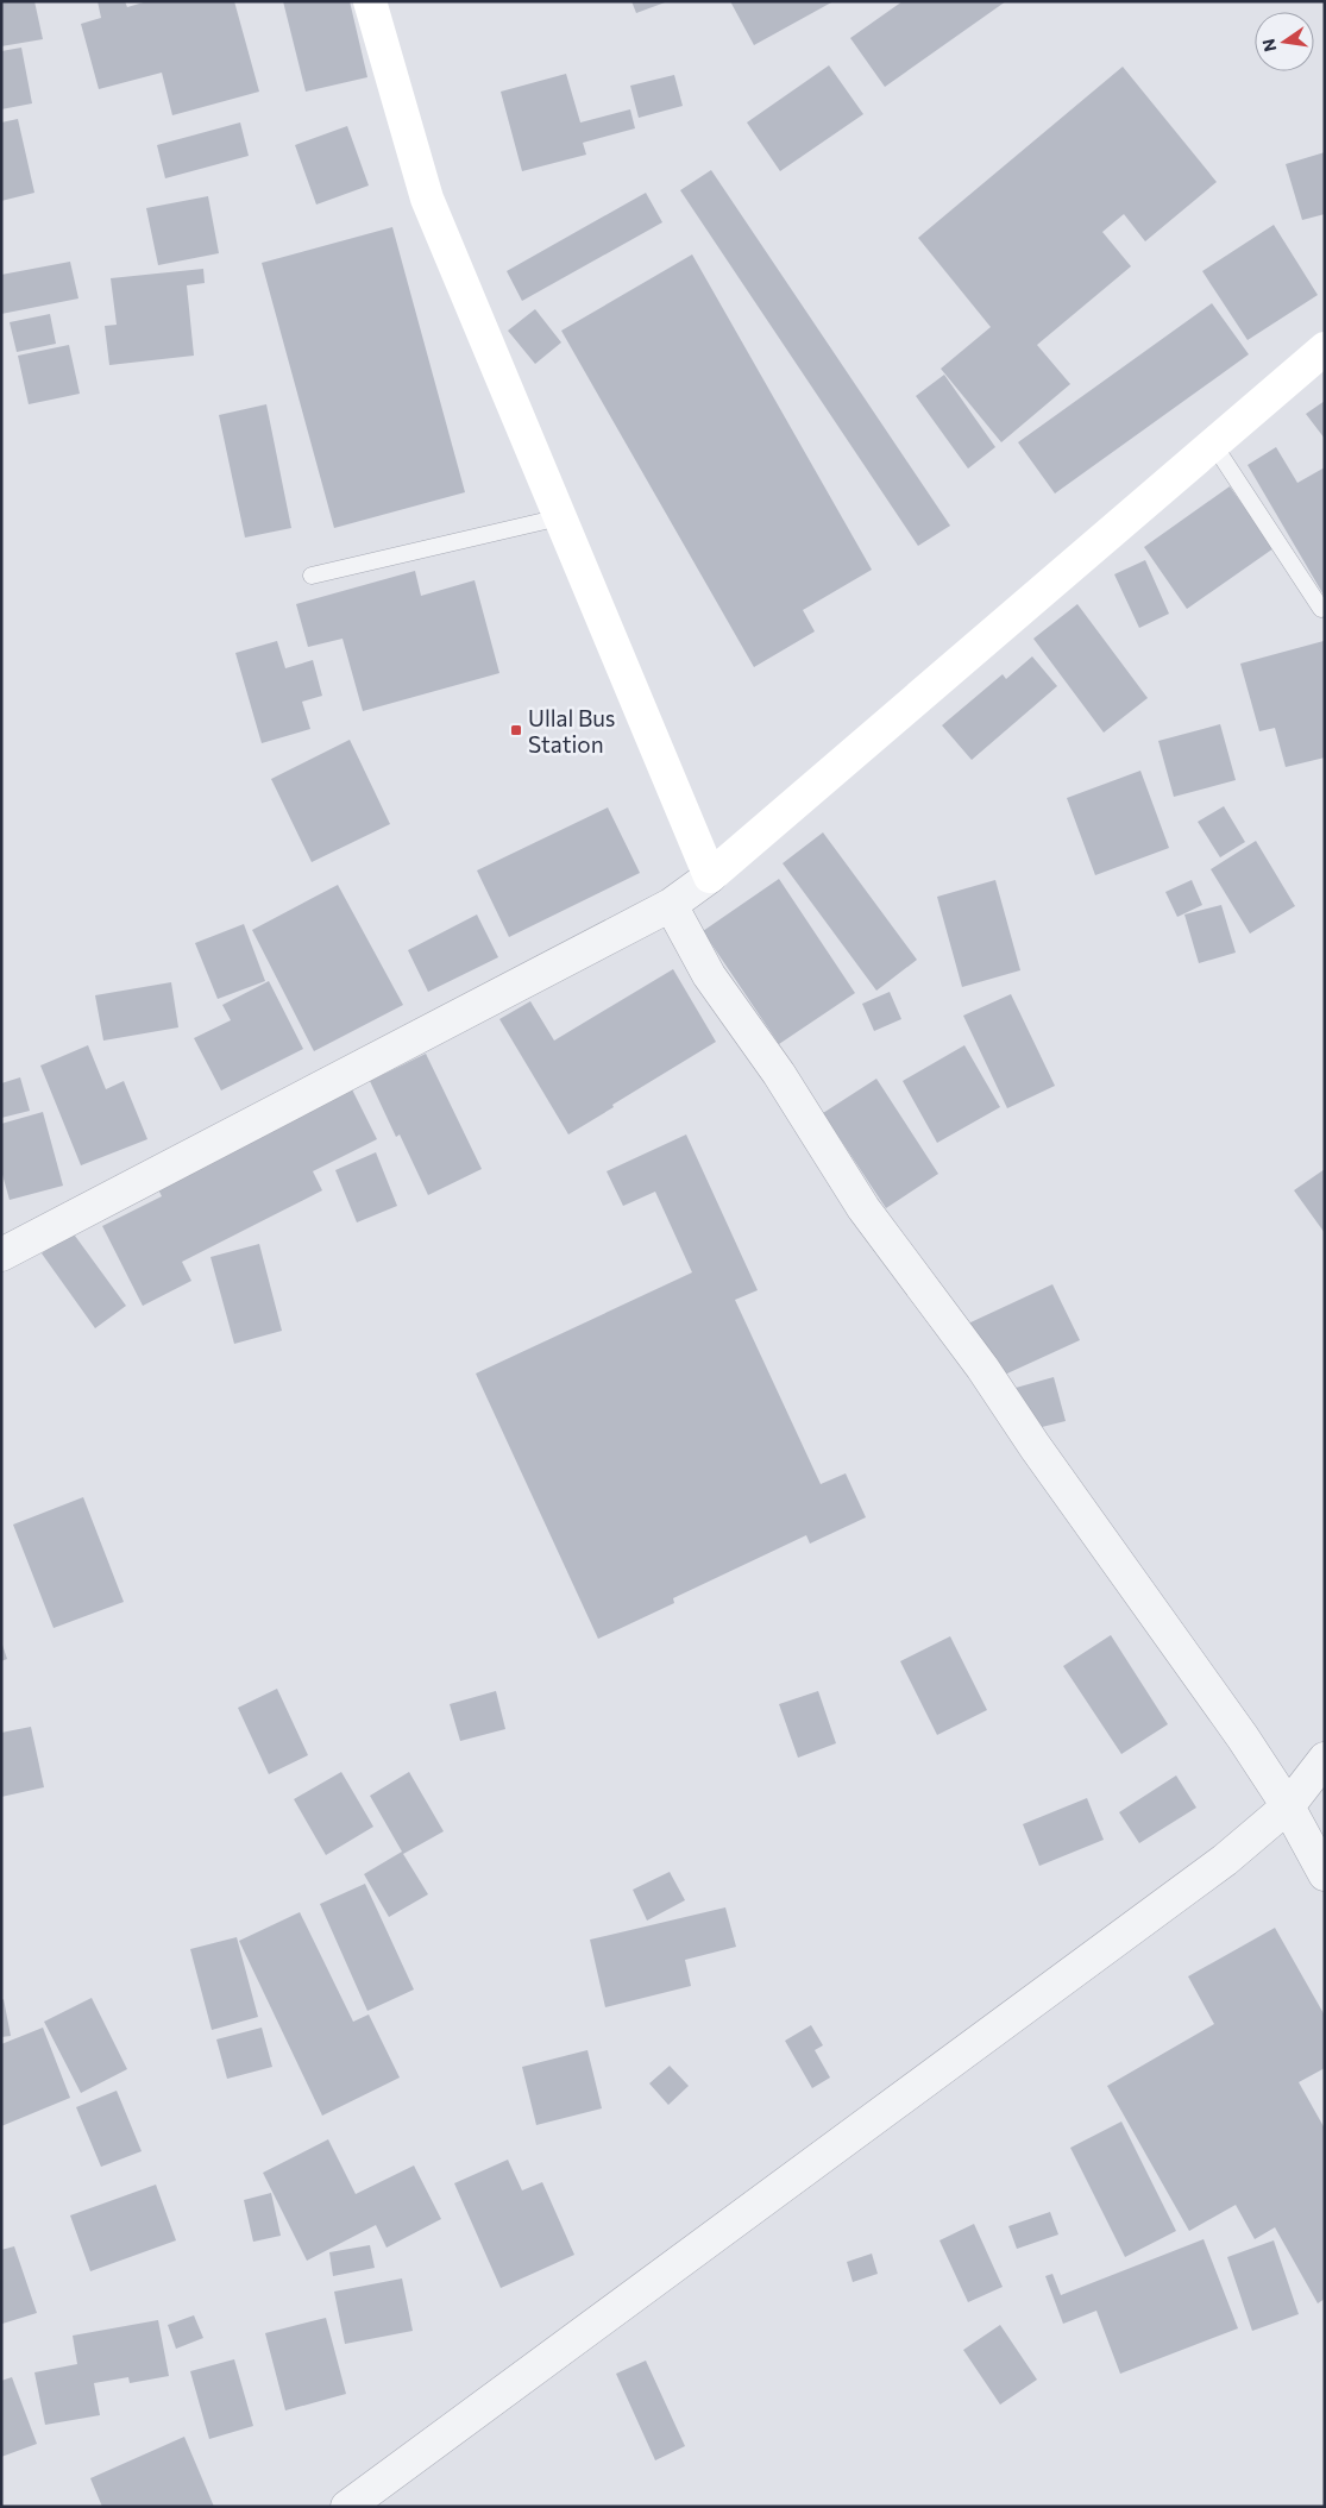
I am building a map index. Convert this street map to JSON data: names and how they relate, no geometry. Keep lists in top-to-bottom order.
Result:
{
  "places": {
    "transit": ["Ullal Bus Station"]
  },
  "north": "left"
}
